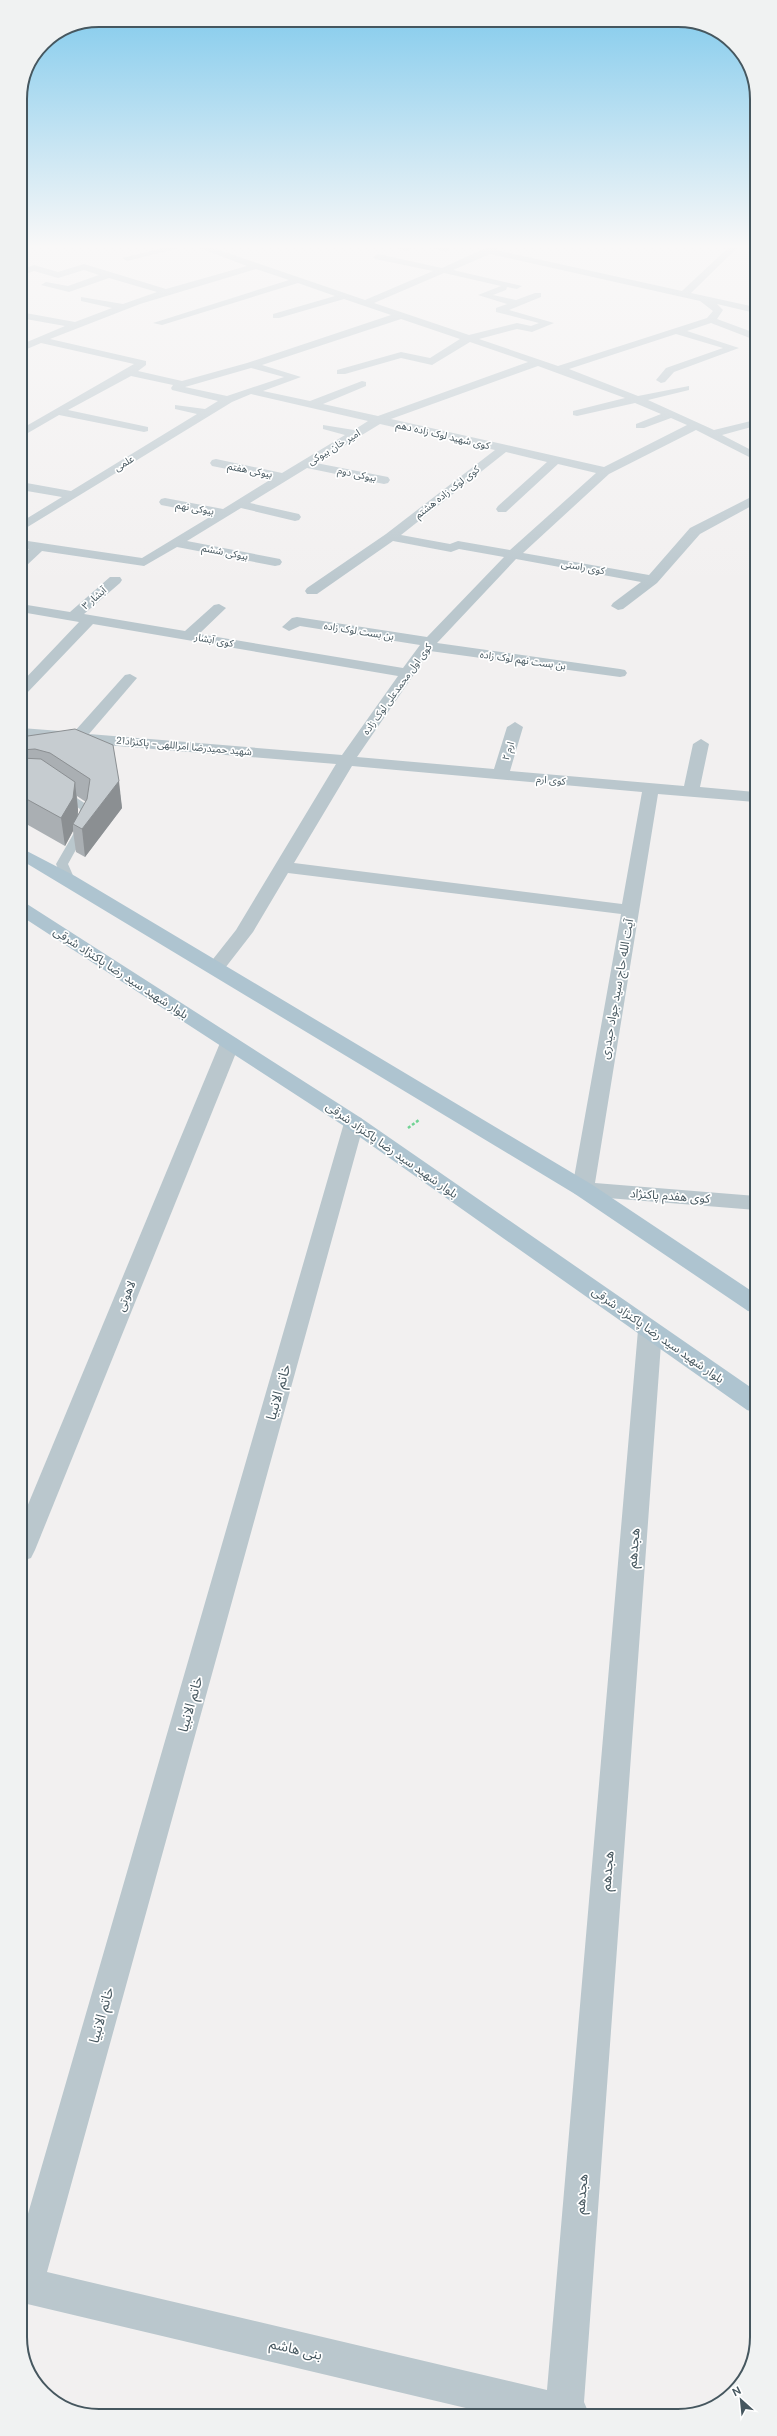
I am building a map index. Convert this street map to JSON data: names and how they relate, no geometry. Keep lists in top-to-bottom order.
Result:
{
  "streets": {
    "main road": ["بلوار شهید سید رضا پاکنژاد شرقی"],
    "street": [
      "کوی شهید لوک زاده دهم",
      "امیر خان بیوکی",
      "علمی",
      "بیوکی هفتم",
      "بیوکی دوم",
      "کوی لوک زاده هشتم",
      "بیوکی نهم",
      "بیوکی ششم",
      "کوی راستی",
      "آبشار ۳",
      "بن بست لوک زاده",
      "کوی آبشار",
      "بن بست نهم لوک زاده",
      "کوی اول محمدعلی لوک زاده",
      "شهید حمیدرضا امراللهی- پاکنژاد21",
      "ارم ۲",
      "کوی ارم",
      "آیت الله حاج سید جواد حیدری",
      "کوی هفدم پاکنژاد",
      "لاهوتی",
      "خاتم الانبیا",
      "هجدهم",
      "بنی هاشم"
    ]
  },
  "crossings": [
    ["کوی شهید لوک زاده دهم", "امیر خان بیوکی"],
    ["کوی شهید لوک زاده دهم", "کوی لوک زاده هشتم"],
    ["کوی شهید لوک زاده دهم", "کوی اول محمدعلی لوک زاده"],
    ["امیر خان بیوکی", "بیوکی هفتم"],
    ["امیر خان بیوکی", "بیوکی دوم"],
    ["امیر خان بیوکی", "بیوکی نهم"],
    ["امیر خان بیوکی", "بیوکی ششم"],
    ["کوی راستی", "کوی اول محمدعلی لوک زاده"],
    ["آبشار ۳", "کوی آبشار"],
    ["بن بست لوک زاده", "بن بست نهم لوک زاده"],
    ["بن بست لوک زاده", "کوی اول محمدعلی لوک زاده"],
    ["کوی آبشار", "کوی اول محمدعلی لوک زاده"],
    ["بن بست نهم لوک زاده", "کوی اول محمدعلی لوک زاده"],
    ["کوی اول محمدعلی لوک زاده", "شهید حمیدرضا امراللهی- پاکنژاد21"],
    ["کوی اول محمدعلی لوک زاده", "کوی ارم"],
    ["شهید حمیدرضا امراللهی- پاکنژاد21", "کوی ارم"],
    ["ارم ۲", "کوی ارم"],
    ["کوی ارم", "آیت الله حاج سید جواد حیدری"],
    ["بلوار شهید سید رضا پاکنژاد شرقی", "لاهوتی"],
    ["بلوار شهید سید رضا پاکنژاد شرقی", "خاتم الانبیا"],
    ["بلوار شهید سید رضا پاکنژاد شرقی", "هجدهم"],
    ["آیت الله حاج سید جواد حیدری", "کوی هفدم پاکنژاد"]
  ],
  "north": "top left"
}
